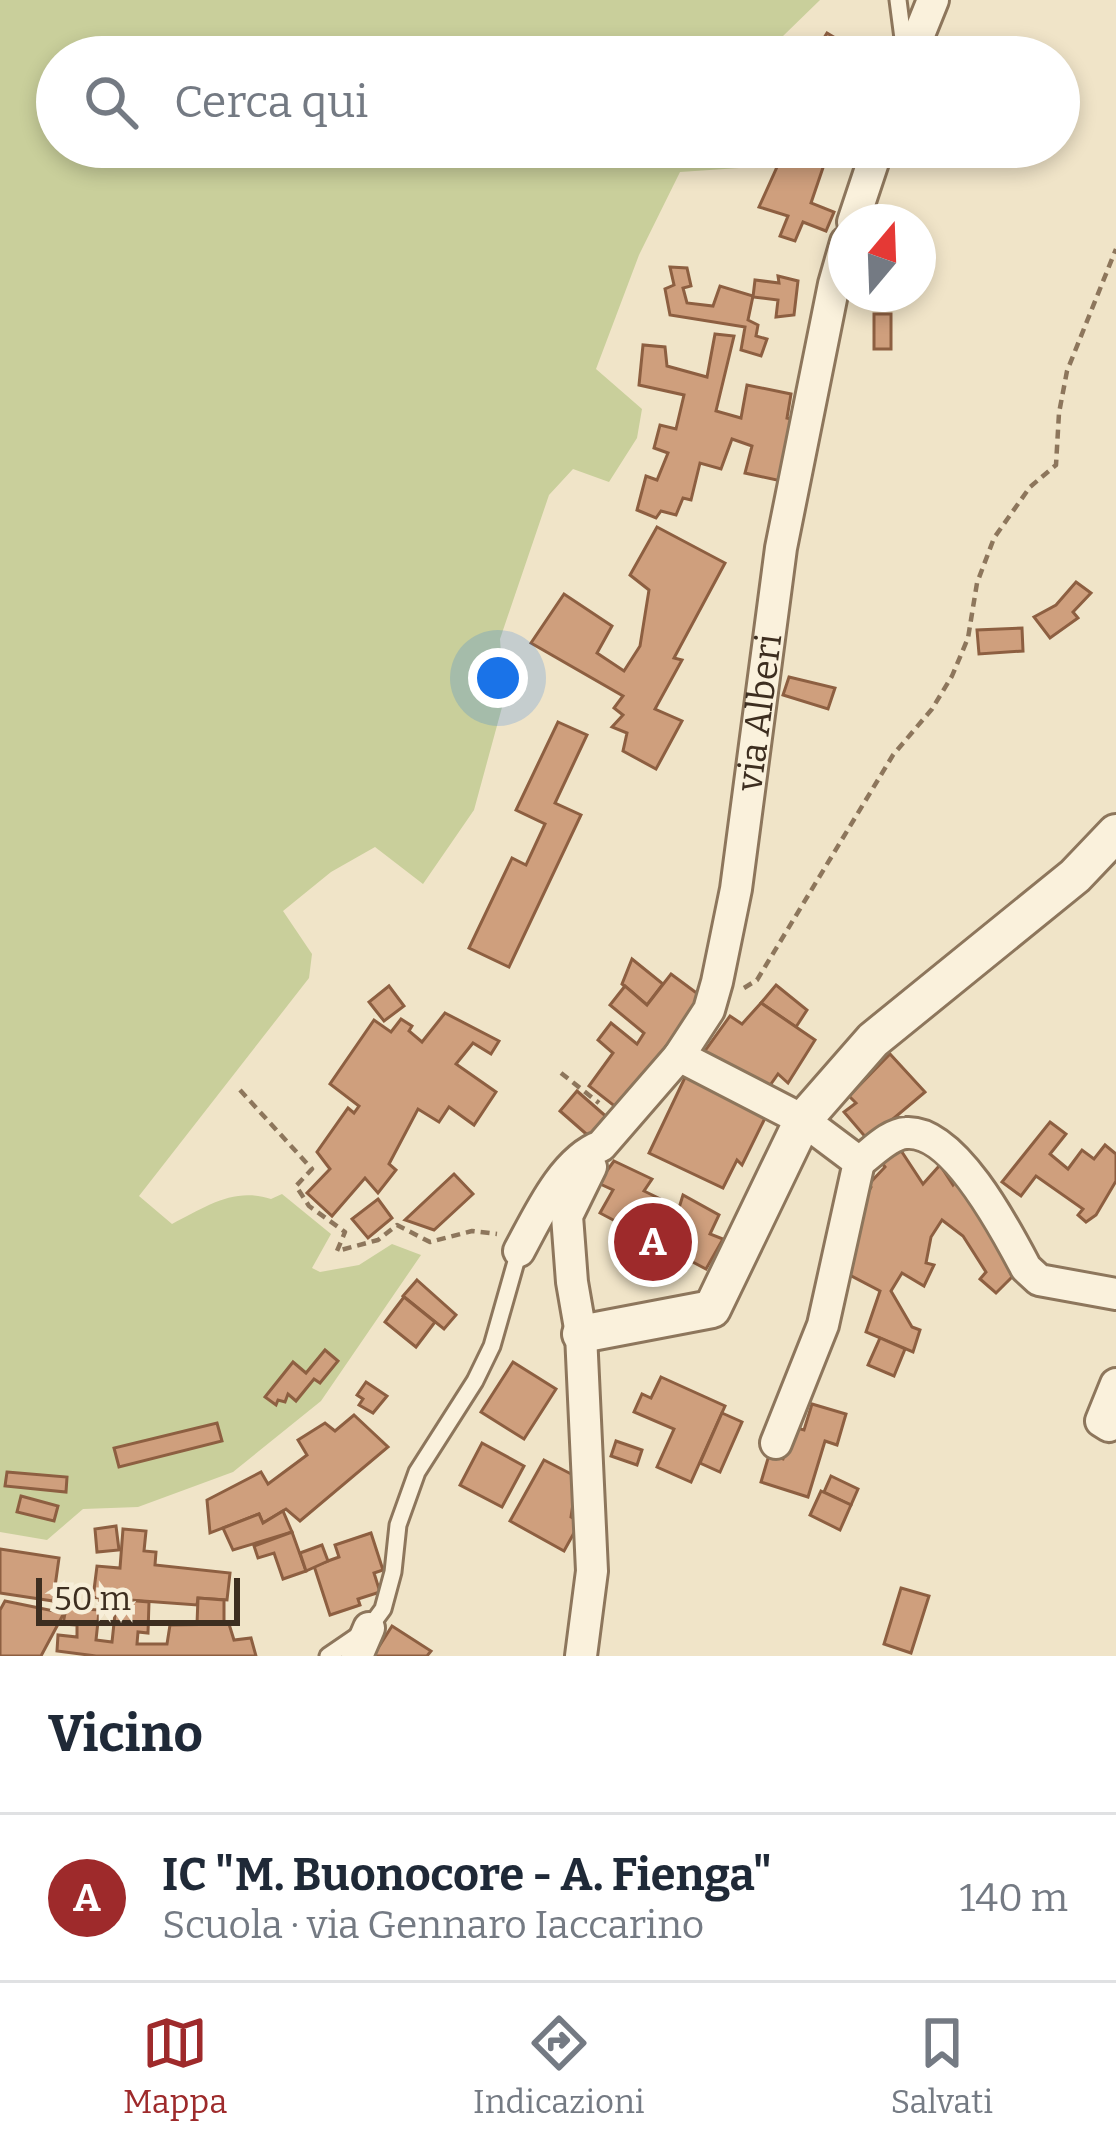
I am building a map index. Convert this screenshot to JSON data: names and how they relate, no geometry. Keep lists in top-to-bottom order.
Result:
{
  "streets": {
    "street": ["via Alberi"]
  },
  "scale_bar": "50 m",
  "north": "top",
  "page": {
    "search": "Cerca qui",
    "pins": "A",
    "scale": "50 m",
    "heading": "Vicino",
    "list": [
      {
        "mark": "A",
        "name": "IC \"M. Buonocore - A. Fienga\"",
        "note": "Scuola · via Gennaro Iaccarino",
        "value": "140 m"
      }
    ],
    "nav": ["Mappa", "Indicazioni", "Salvati"]
  }
}
